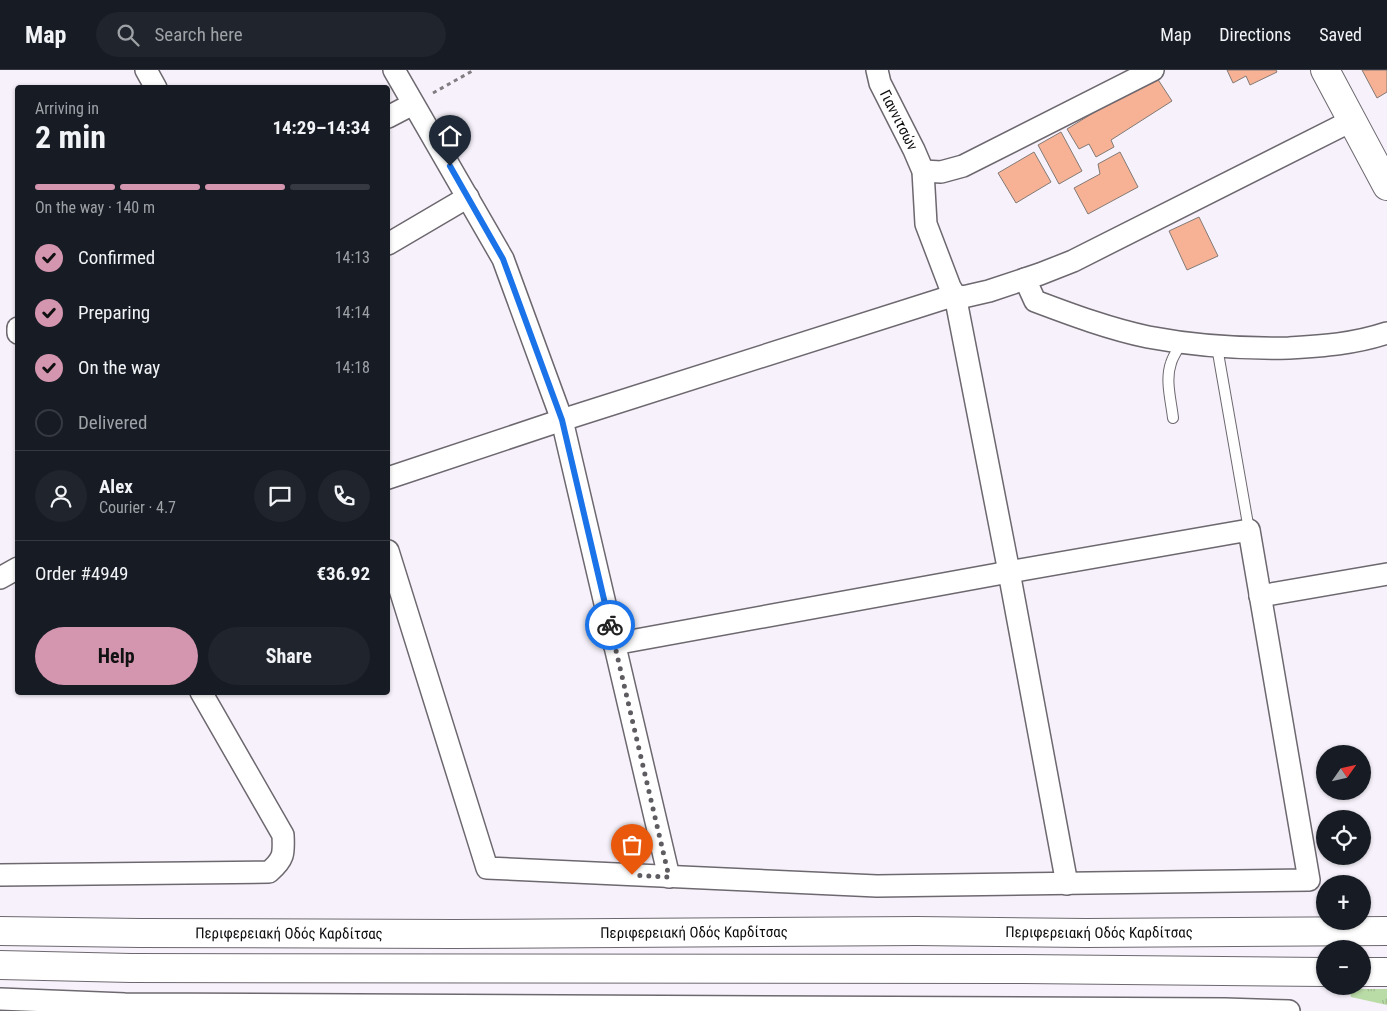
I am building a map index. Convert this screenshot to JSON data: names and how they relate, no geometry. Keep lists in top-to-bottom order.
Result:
{
  "streets": {
    "main road": ["Περιφερειακή Οδός Καρδίτσας"],
    "street": ["Γιαννιτσών"]
  },
  "north": "top right",
  "page": {
    "header": "Map",
    "search": "Search here",
    "nav": ["Map", "Directions", "Saved"],
    "heading": ["2 min", "Arriving in", "14:29–14:34"],
    "panel": [
      "Alex",
      "Courier · 4.7",
      "Order #4949",
      "€36.92"
    ],
    "bar": "On the way · 140 m",
    "list": [
      ["Confirmed", "14:13"],
      ["Preparing", "14:14"],
      ["On the way", "14:18"],
      "Delivered"
    ],
    "buttons": ["Help", "Share"],
    "map_buttons": ["+", "−"]
  }
}
